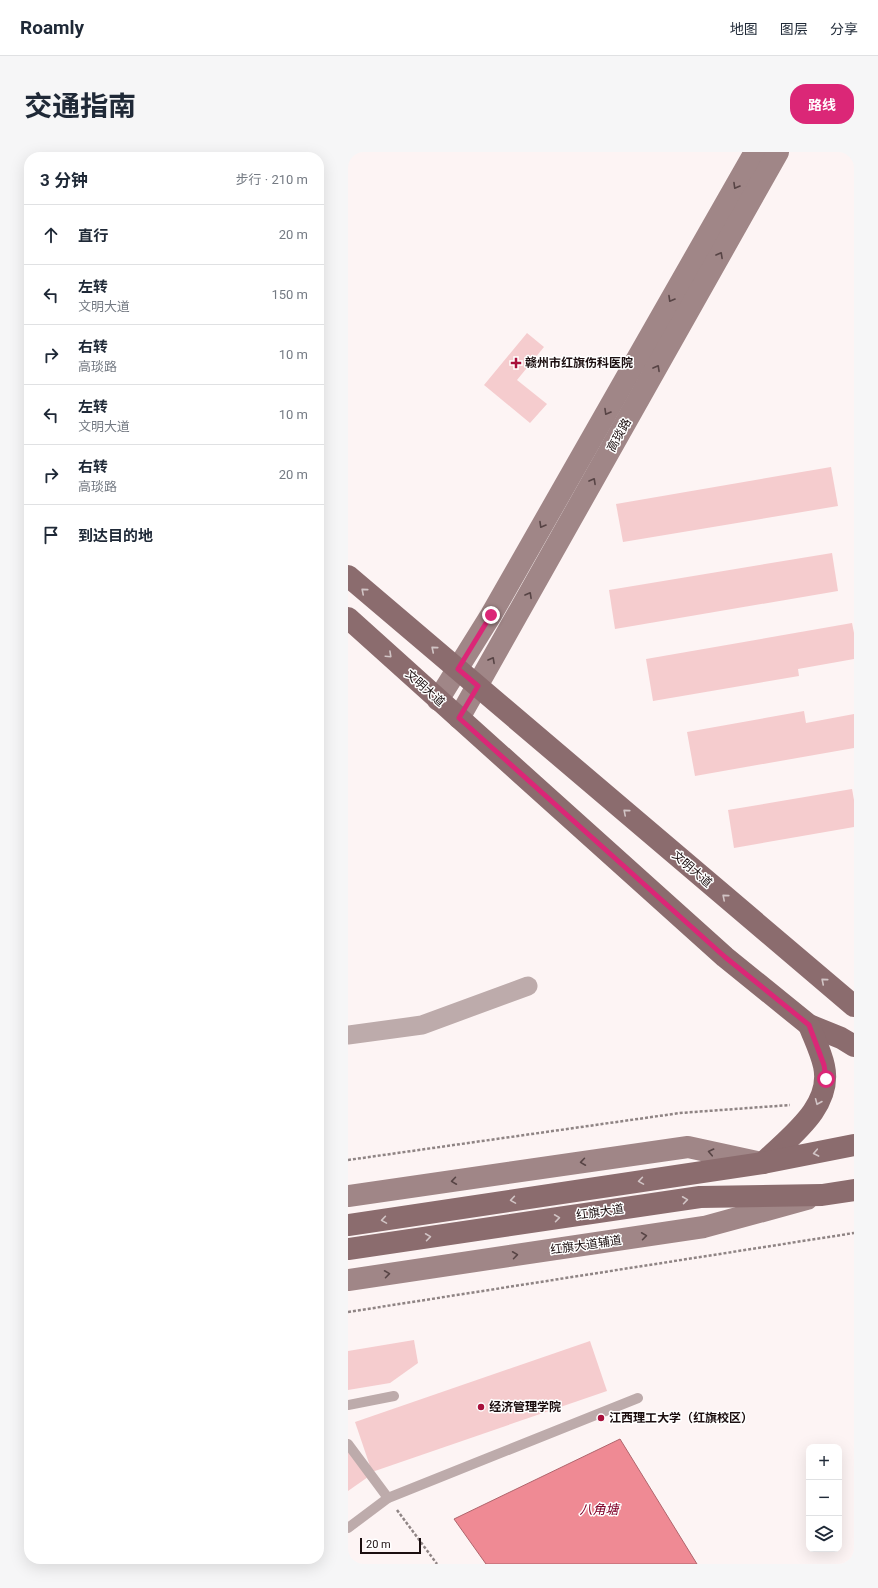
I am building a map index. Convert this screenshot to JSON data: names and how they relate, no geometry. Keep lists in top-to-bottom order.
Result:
{
  "streets": {
    "main road": [
      "高琰路",
      "文明大道",
      "红旗大道",
      "红旗大道辅道"
    ]
  },
  "crossings": [
    ["高琰路", "文明大道"],
    ["红旗大道", "红旗大道辅道"]
  ],
  "water": ["八角塘"],
  "places": {
    "health": ["赣州市红旗伤科医院"],
    "other": ["经济管理学院", "江西理工大学（红旗校区）"]
  },
  "scale_bar": "20 m",
  "page": {
    "header": "Roamly",
    "nav": ["地图", "图层", "分享"],
    "title": "交通指南",
    "buttons": "路线",
    "heading": ["3 分钟", "步行 · 210 m"],
    "list": [
      ["直行", "20 m"],
      ["左转", "文明大道", "150 m"],
      ["右转", "高琰路", "10 m"],
      ["左转", "文明大道", "10 m"],
      ["右转", "高琰路", "20 m"],
      "到达目的地"
    ],
    "map_buttons": ["+", "−"],
    "scale": "20 m"
  }
}
